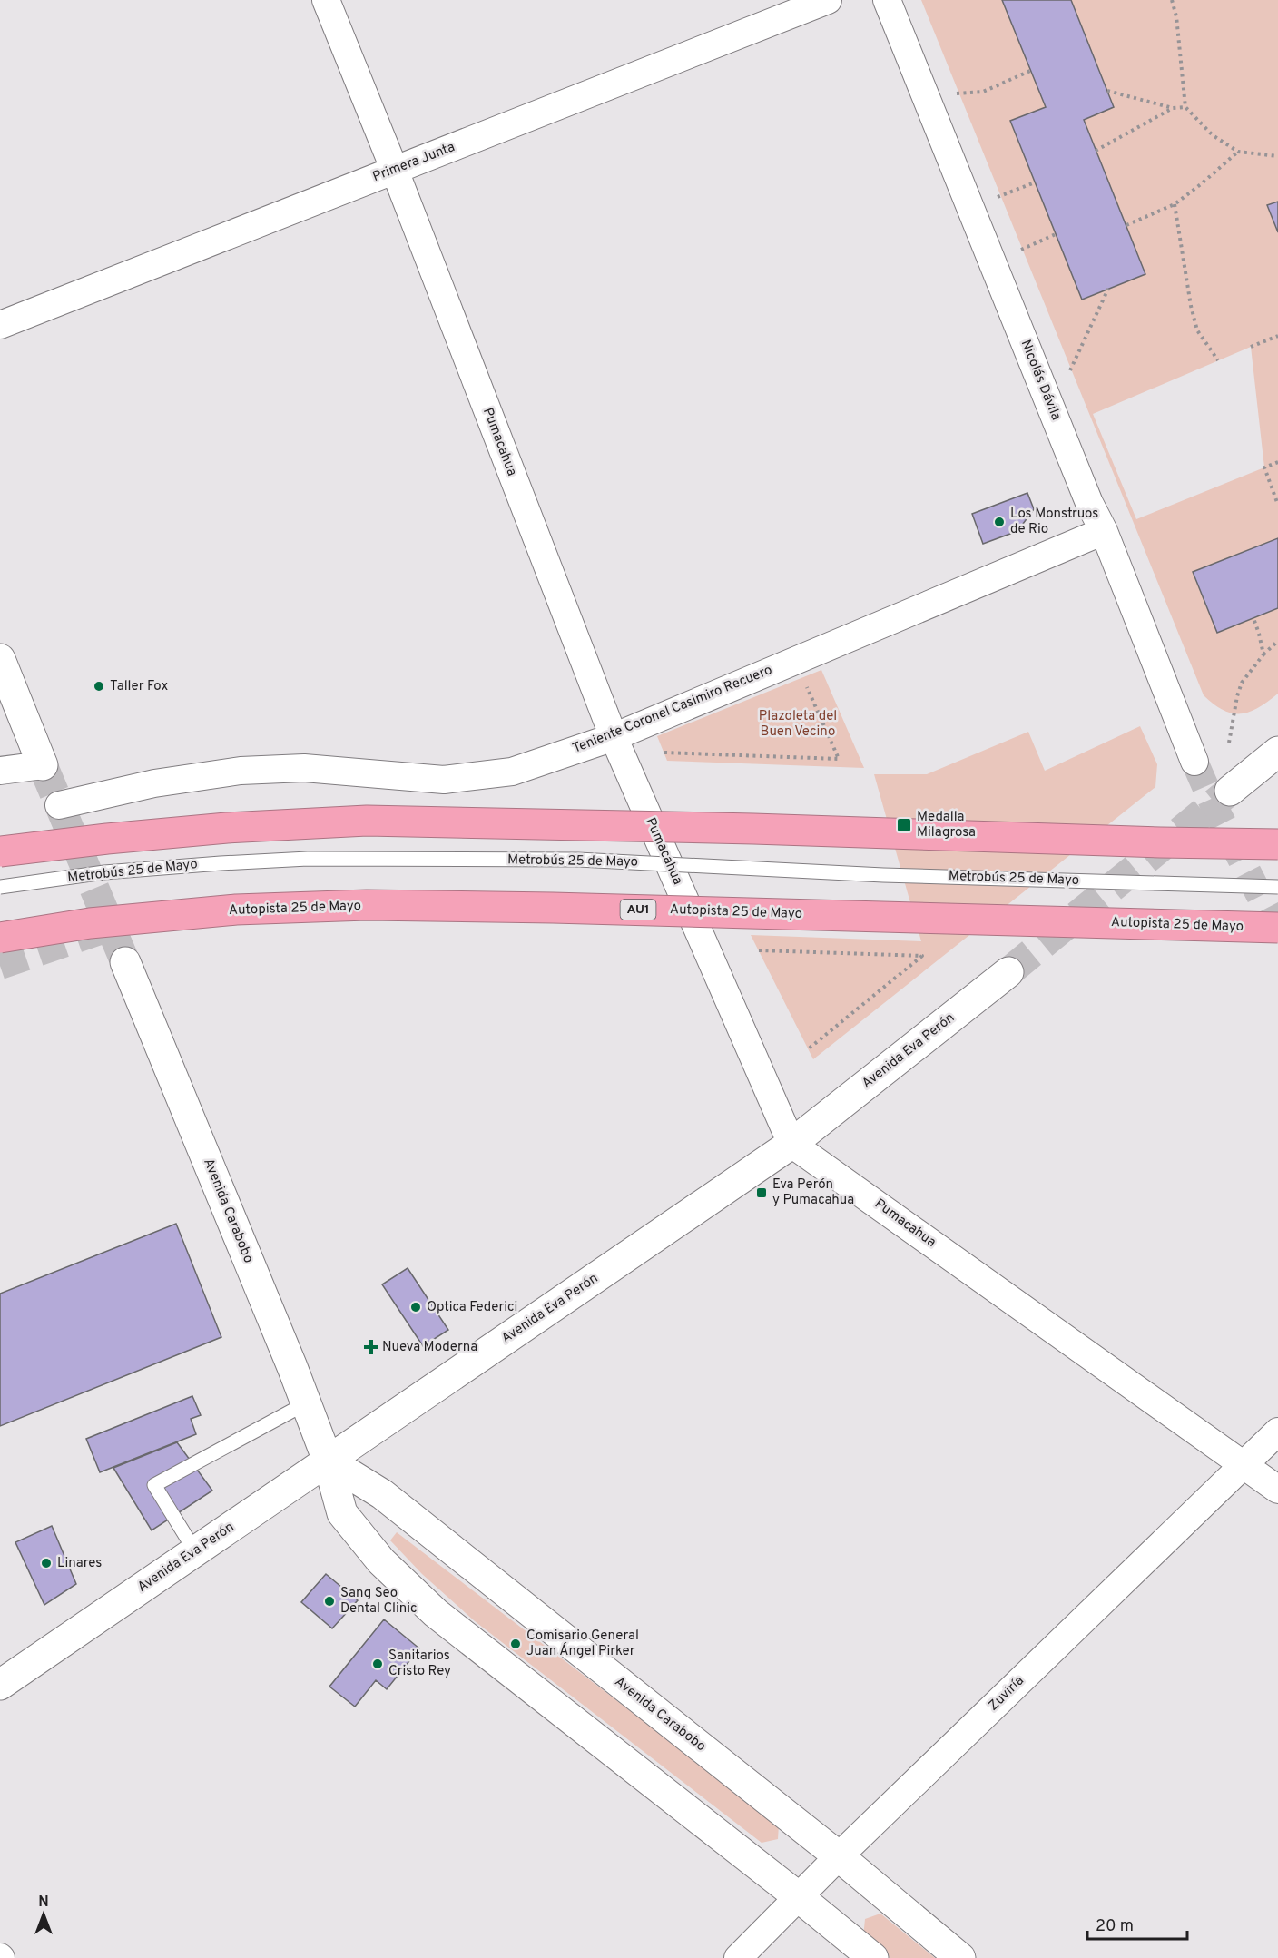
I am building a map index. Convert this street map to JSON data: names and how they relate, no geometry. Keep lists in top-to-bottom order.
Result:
{
  "streets": {
    "highway": ["Autopista 25 de Mayo", "AU1"],
    "main road": ["Avenida Eva Perón", "Avenida Carabobo"],
    "street": [
      "Primera Junta",
      "Nicolás Dávila",
      "Pumacahua",
      "Teniente Coronel Casimiro Recuero",
      "Zuviría"
    ],
    "lane": ["Metrobús 25 de Mayo"]
  },
  "crossings": [
    ["Primera Junta", "Pumacahua"],
    ["Nicolás Dávila", "Teniente Coronel Casimiro Recuero"],
    ["Pumacahua", "Teniente Coronel Casimiro Recuero"],
    ["Pumacahua", "Avenida Eva Perón"],
    ["Pumacahua", "Zuviría"],
    ["Avenida Eva Perón", "Avenida Carabobo"],
    ["Avenida Carabobo", "Zuviría"]
  ],
  "parks": ["Plazoleta del Buen Vecino"],
  "places": {
    "other": [
      "Los Monstruos de Rio",
      "Taller Fox",
      "Optica Federici",
      "Linares",
      "Sang Seo Dental Clinic",
      "Comisario General Juan Ángel Pirker",
      "Sanitarios Cristo Rey"
    ],
    "transit": ["Medalla Milagrosa", "Eva Perón y Pumacahua"],
    "health": ["Nueva Moderna"]
  },
  "scale_bar": "20 m",
  "north": "top"
}
